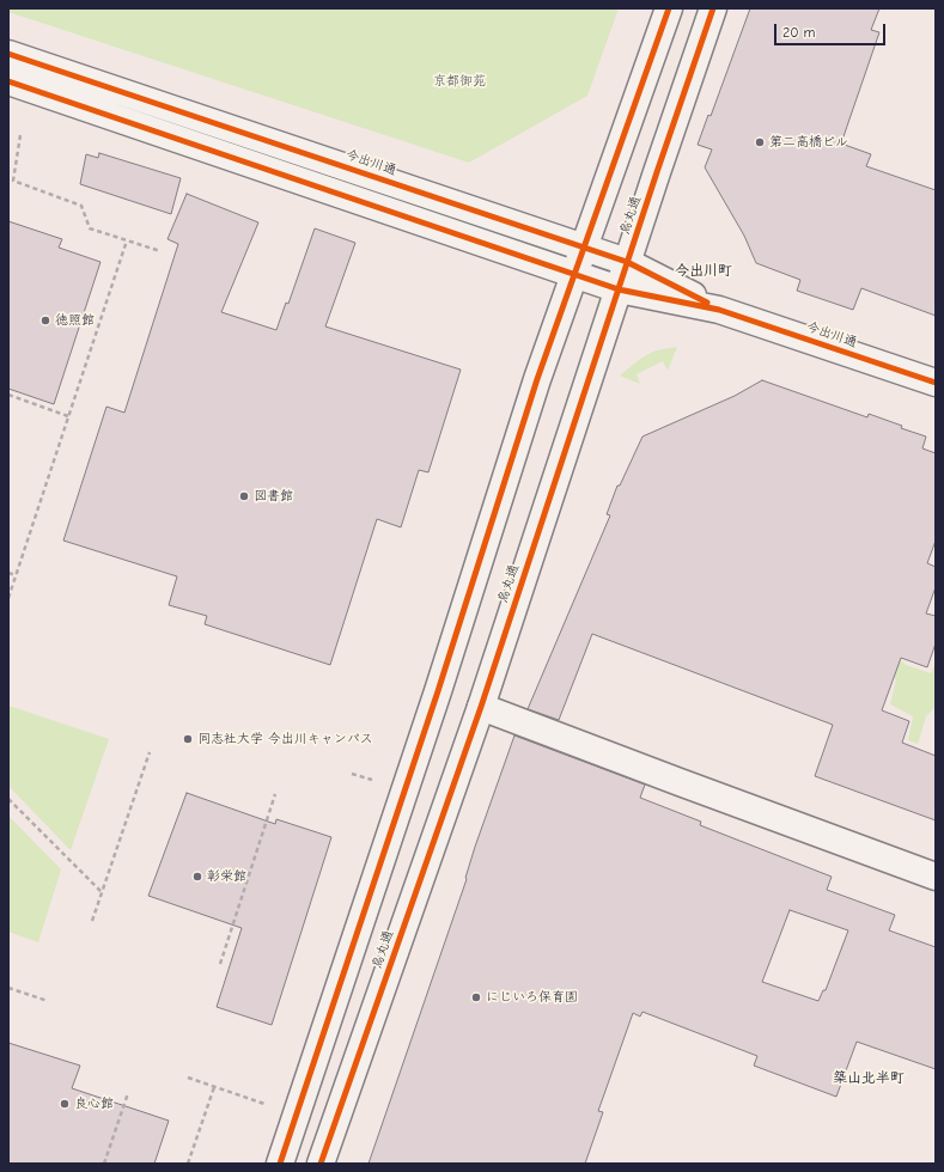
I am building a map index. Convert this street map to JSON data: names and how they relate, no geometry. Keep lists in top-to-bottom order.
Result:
{
  "streets": {
    "main road": ["今出川通", "烏丸通"]
  },
  "crossings": [
    ["今出川通", "烏丸通"]
  ],
  "districts": ["今出川町", "築山北半町"],
  "parks": ["京都御苑"],
  "places": [
    "第二高橋ビル",
    "徳照館",
    "図書館",
    "同志社大学 今出川キャンパス",
    "彰栄館",
    "にじいろ保育園",
    "良心館"
  ],
  "scale_bar": "20 m"
}
